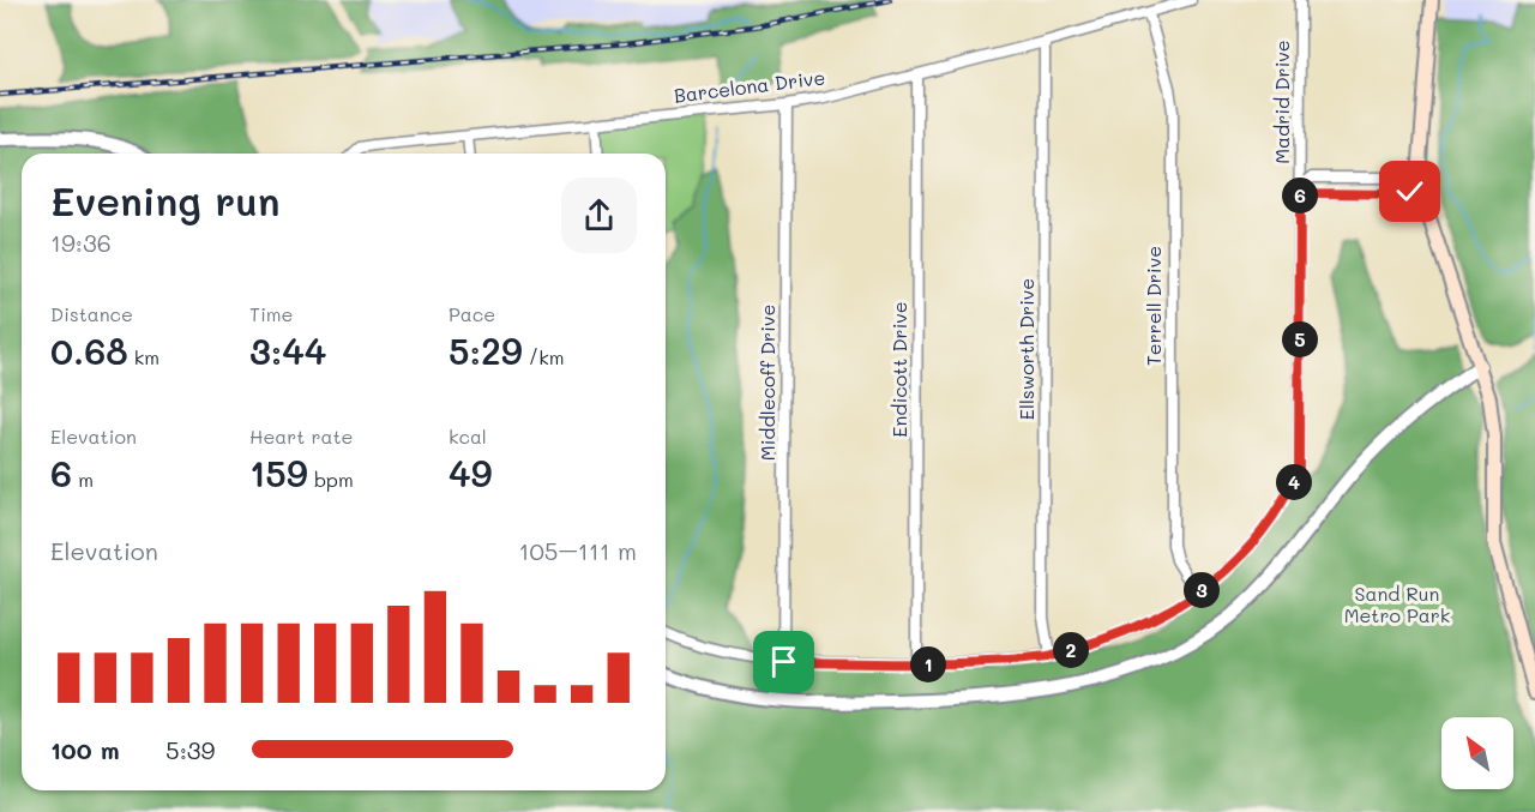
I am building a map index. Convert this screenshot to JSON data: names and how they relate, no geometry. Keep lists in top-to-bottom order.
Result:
{
  "streets": {
    "street": [
      "Barcelona Drive",
      "Madrid Drive",
      "Terrell Drive",
      "Ellsworth Drive",
      "Endicott Drive",
      "Middlecoff Drive"
    ]
  },
  "crossings": [
    ["Barcelona Drive", "Terrell Drive"],
    ["Barcelona Drive", "Ellsworth Drive"],
    ["Barcelona Drive", "Endicott Drive"],
    ["Barcelona Drive", "Middlecoff Drive"],
    ["Madrid Drive", "Terrell Drive"]
  ],
  "parks": ["Sand Run Metro Park"],
  "north": "top left",
  "page": {
    "heading": ["Evening run", "19:36"],
    "pins": [
      "6",
      "5",
      "4",
      "3",
      "2",
      "1"
    ],
    "stats": [
      ["Distance", "0.68 km"],
      ["Time", "3:44"],
      ["Pace", "5:29 /km"],
      ["Elevation", "6 m"],
      ["Heart rate", "159 bpm"],
      ["kcal", "49"]
    ],
    "chart": ["Elevation", "105–111 m"],
    "list": [
      {
        "name": "100 m",
        "note": "5:39"
      }
    ]
  }
}
